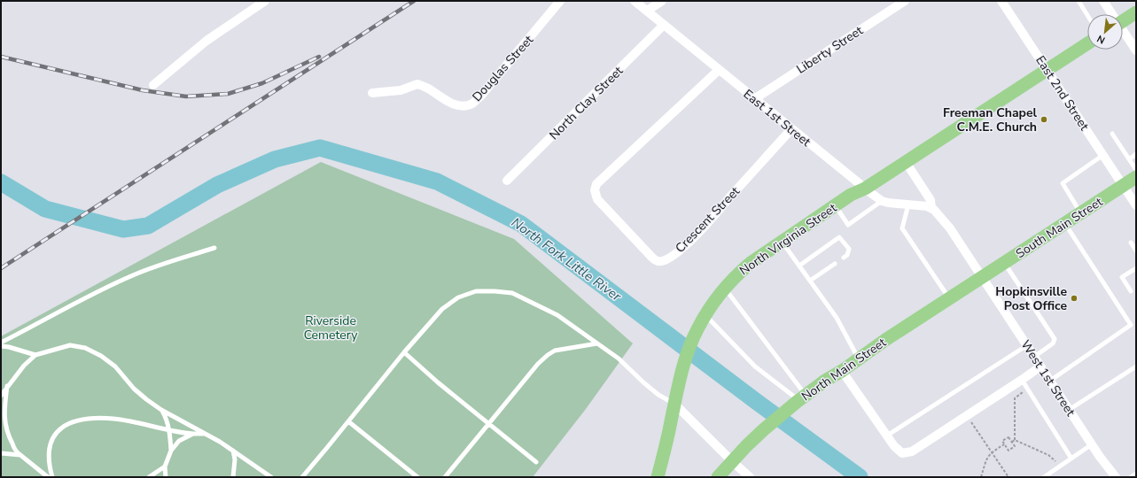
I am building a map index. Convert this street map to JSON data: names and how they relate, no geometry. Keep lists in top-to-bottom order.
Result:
{
  "streets": {
    "main road": ["South Main Street", "North Virginia Street", "North Main Street"],
    "street": [
      "Liberty Street",
      "Douglas Street",
      "East 2nd Street",
      "North Clay Street",
      "East 1st Street",
      "Crescent Street",
      "West 1st Street"
    ]
  },
  "crossings": [
    ["Liberty Street", "East 1st Street"],
    ["East 2nd Street", "South Main Street"],
    ["East 2nd Street", "North Virginia Street"],
    ["North Clay Street", "East 1st Street"],
    ["East 1st Street", "Crescent Street"],
    ["East 1st Street", "North Virginia Street"],
    ["South Main Street", "North Main Street"],
    ["South Main Street", "West 1st Street"],
    ["North Main Street", "West 1st Street"]
  ],
  "water": ["North Fork Little River"],
  "parks": ["Riverside Cemetery"],
  "places": ["Freeman Chapel C.M.E. Church", "Hopkinsville Post Office"],
  "north": "bottom left"
}
